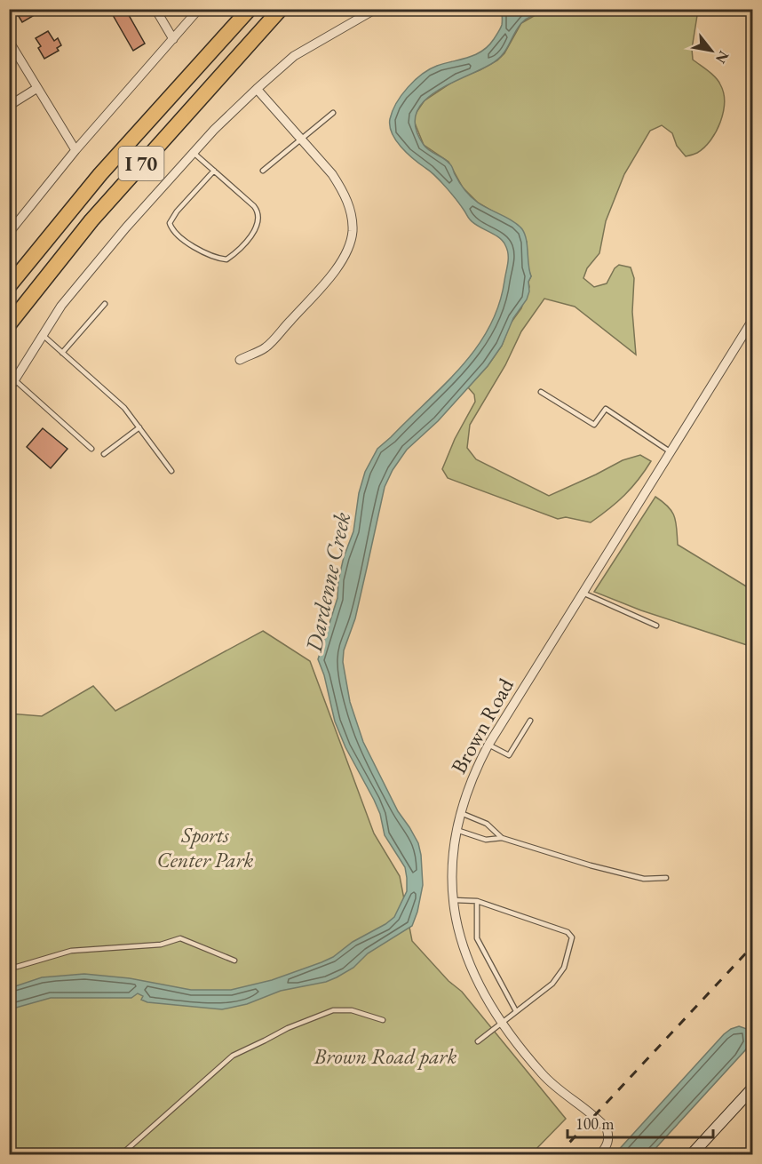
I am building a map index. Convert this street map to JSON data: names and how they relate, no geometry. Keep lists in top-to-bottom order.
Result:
{
  "streets": {
    "highway": ["I 70"],
    "street": ["Brown Road"]
  },
  "water": ["Dardenne Creek"],
  "parks": ["Sports Center Park", "Brown Road park"],
  "scale_bar": "100 m",
  "north": "bottom right"
}
